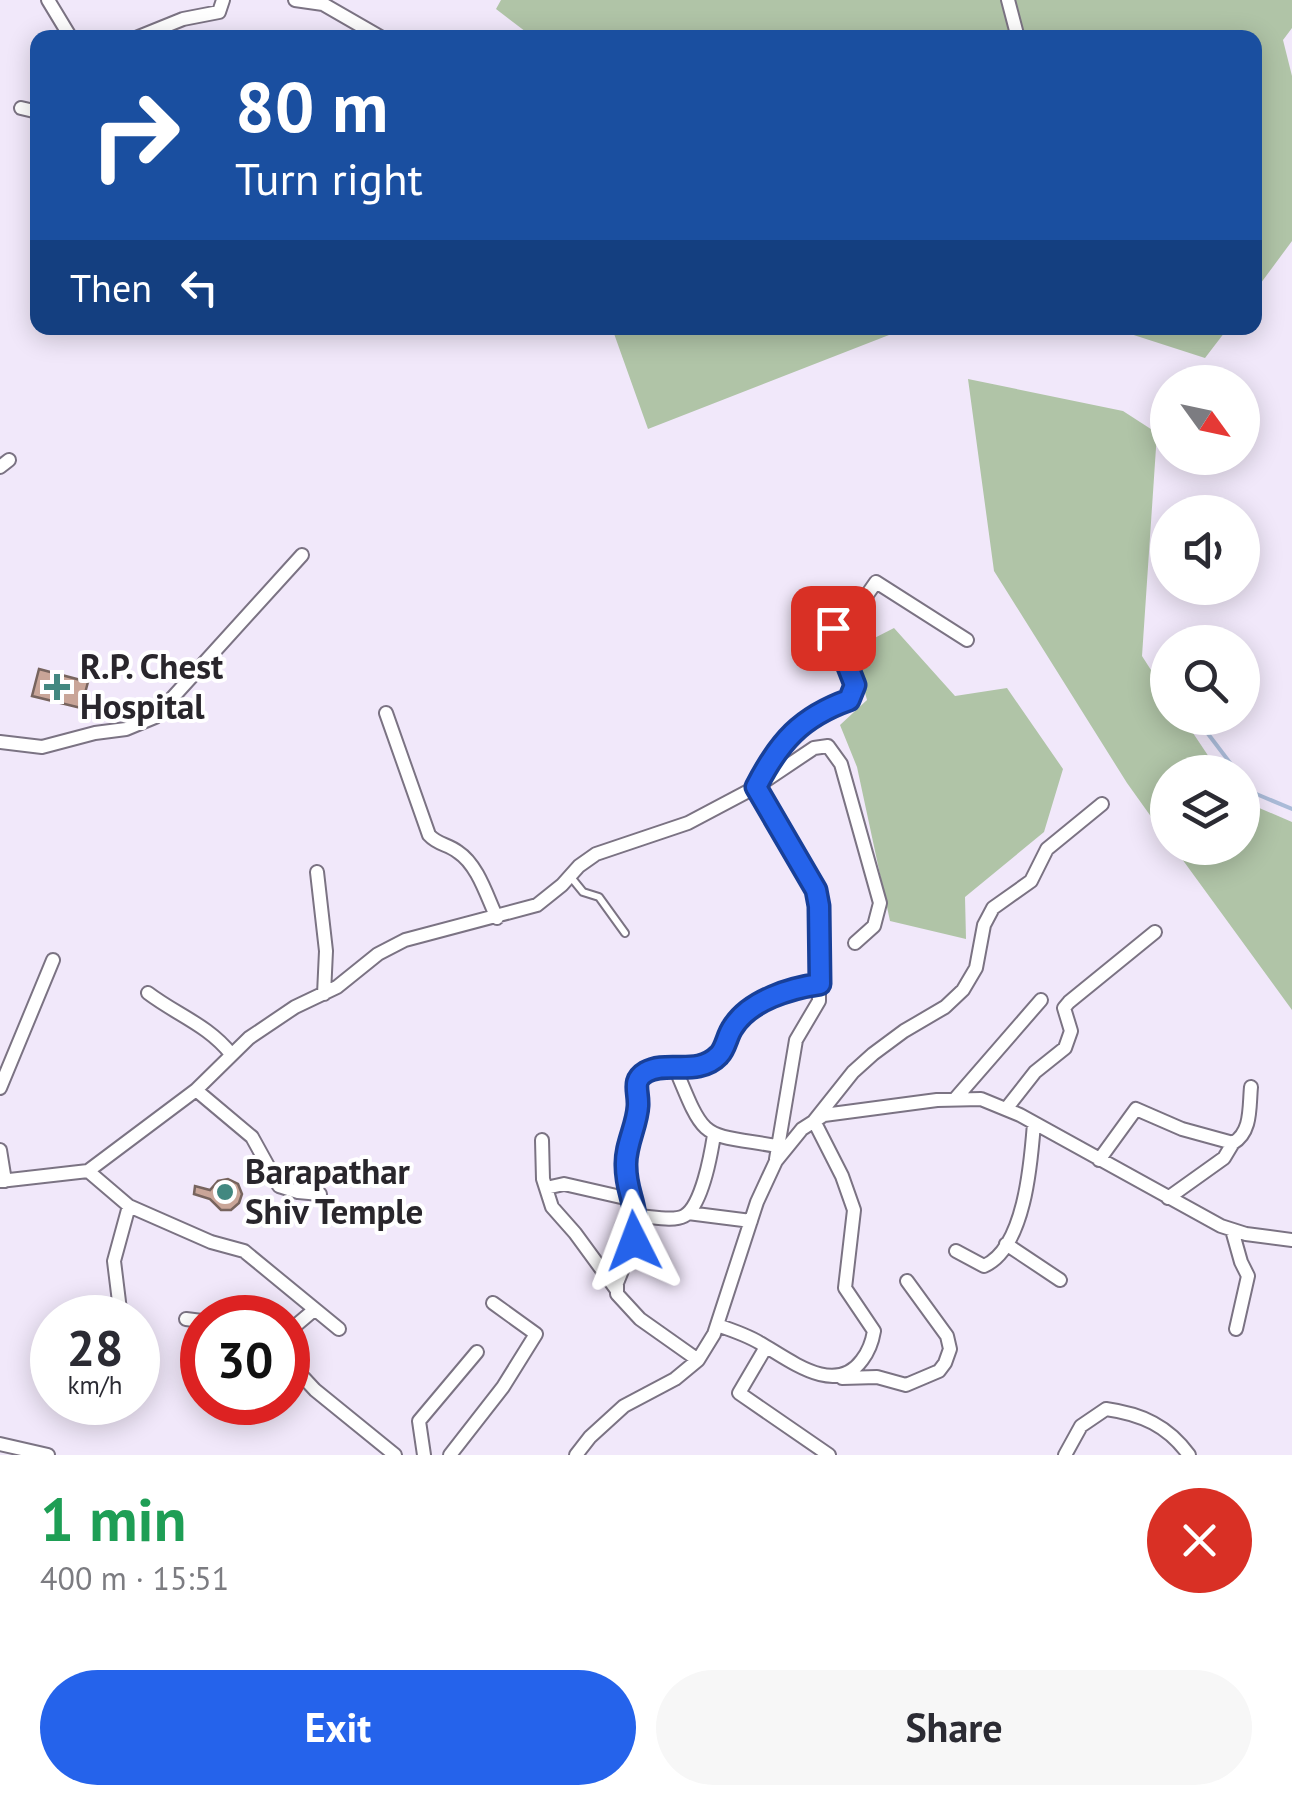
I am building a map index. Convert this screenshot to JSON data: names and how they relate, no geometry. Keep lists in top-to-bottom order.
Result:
{
  "places": {
    "health": ["R.P. Chest Hospital"],
    "other": ["Barapathar Shiv Temple"]
  },
  "north": "bottom right",
  "page": {
    "turn": ["80 m", "Turn right"],
    "then": "Then",
    "speed": "28 km/h",
    "limit": "30",
    "heading": ["1 min", "400 m · 15:51"],
    "buttons": ["Exit", "Share"]
  }
}
